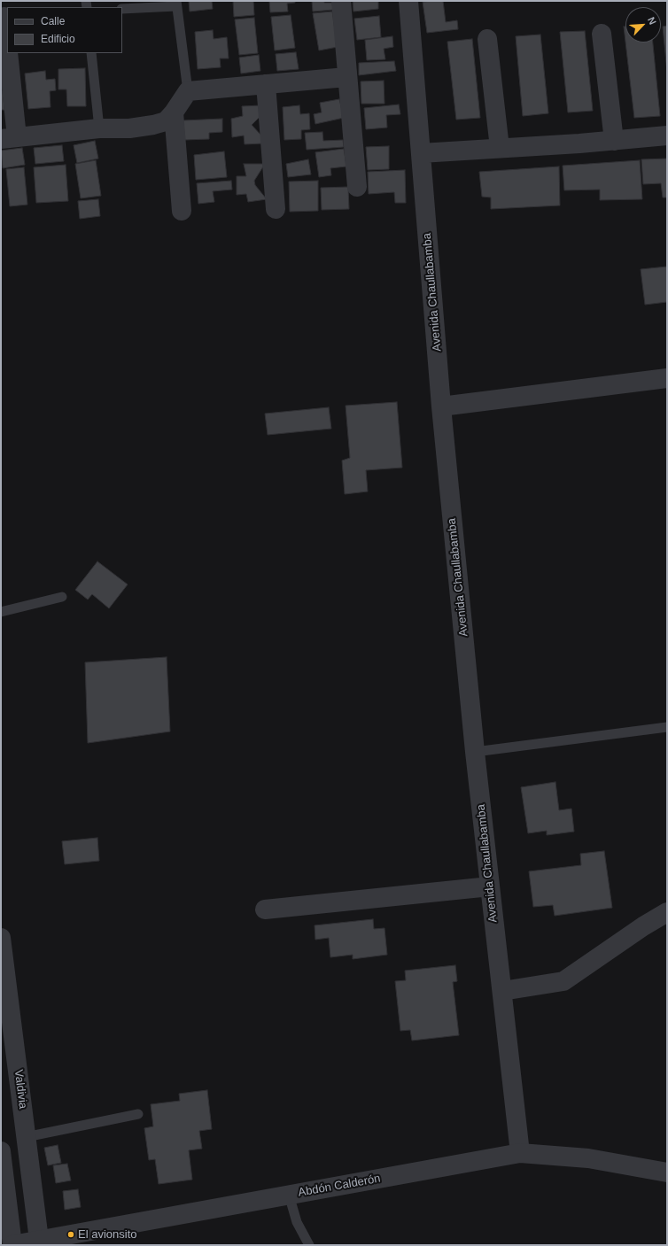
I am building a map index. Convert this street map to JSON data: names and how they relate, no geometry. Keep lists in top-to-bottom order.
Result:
{
  "streets": {
    "street": ["Avenida Chaullabamba", "Valdivia", "Abdón Calderón"]
  },
  "crossings": [
    ["Avenida Chaullabamba", "Abdón Calderón"],
    ["Valdivia", "Abdón Calderón"]
  ],
  "places": ["El avionsito"],
  "legend": ["Calle", "Edificio"],
  "north": "top right"
}
